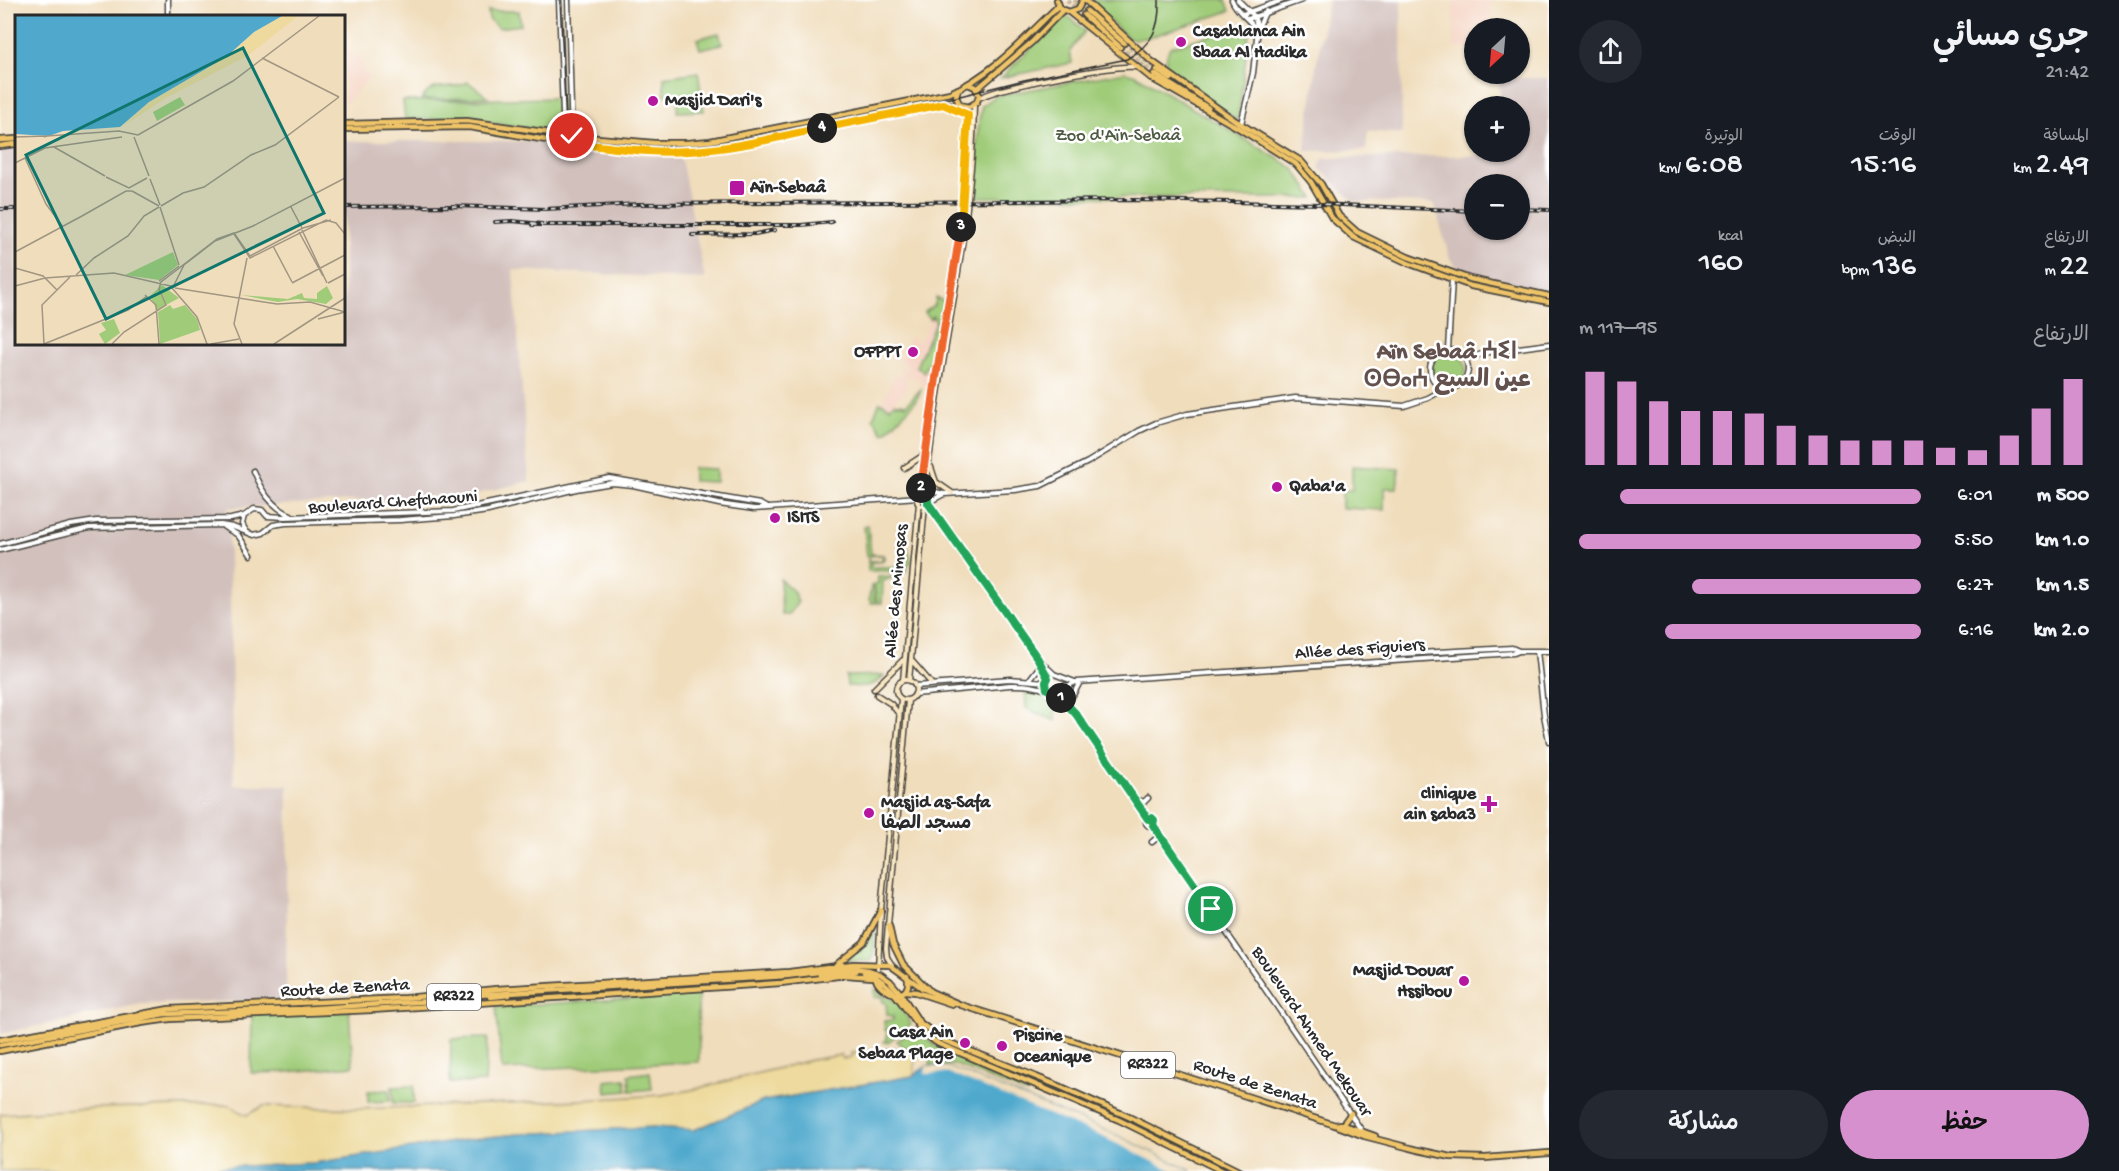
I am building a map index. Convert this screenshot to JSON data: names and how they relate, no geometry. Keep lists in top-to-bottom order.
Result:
{
  "streets": {
    "main road": ["Allée des Mimosas", "Route de Zenata", "RR322"],
    "street": ["Boulevard Chefchaouni", "Allée des Figuiers", "Boulevard Ahmed Mekouar"]
  },
  "crossings": [
    ["Boulevard Chefchaouni", "Allée des Mimosas"],
    ["Route de Zenata", "RR322"],
    ["Route de Zenata", "Boulevard Ahmed Mekouar"]
  ],
  "districts": ["Aïn Sebaâ ⵄⵉⵏ ⵙⴱⴰⵄ عين السبع"],
  "parks": ["Zoo d'Aïn-Sebaâ"],
  "places": {
    "other": [
      "Casablanca Ain Sbaa Al Hadika",
      "Masjid Dari's",
      "OFPPT",
      "Qaba'a",
      "ISITS",
      "Masjid as-Safa مسجد الصفا",
      "Masjid Douar Hssibou",
      "Casa Ain Sebaa Plage",
      "Piscine Oceanique"
    ],
    "transit": ["Aïn-Sebaâ"],
    "health": ["clinique ain saba3"]
  },
  "north": "bottom left",
  "page": {
    "heading": ["جري مسائي", "21:42"],
    "map_buttons": ["+", "−"],
    "stats": [
      ["المسافة", "2.49 km"],
      ["الوقت", "15:16"],
      ["الوتيرة", "6:08 /km"],
      ["الارتفاع", "22 m"],
      ["النبض", "136 bpm"],
      ["kcal", "160"]
    ],
    "pins": [
      "4",
      "3",
      "2",
      "1"
    ],
    "chart": ["الارتفاع", "95–117 m"],
    "list": [
      {
        "name": "500 m",
        "note": "6:01"
      },
      {
        "name": "1.0 km",
        "note": "5:50"
      },
      {
        "name": "1.5 km",
        "note": "6:27"
      },
      {
        "name": "2.0 km",
        "note": "6:16"
      }
    ],
    "buttons": ["حفظ", "مشاركة"]
  }
}
